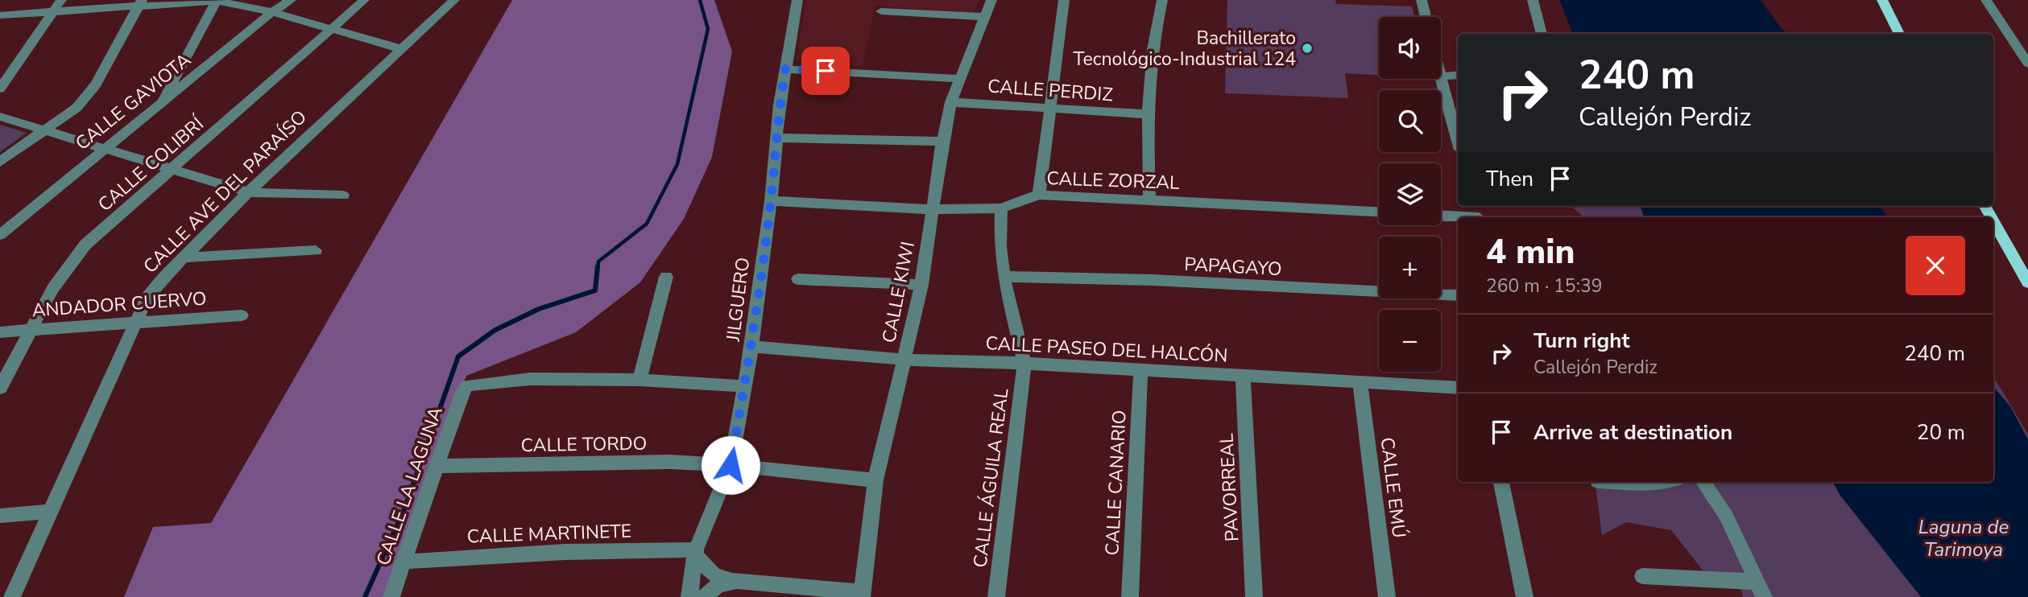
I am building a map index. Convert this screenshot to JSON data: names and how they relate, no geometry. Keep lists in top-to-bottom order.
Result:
{
  "streets": {
    "street": [
      "CALLE PERDIZ",
      "CALLE GAVIOTA",
      "CALLE COLIBRÍ",
      "CALLE ZORZAL",
      "CALLE AVE DEL PARAÍSO",
      "PAPAGAYO",
      "CALLE KIWI",
      "JILGUERO",
      "ANDADOR CUERVO",
      "CALLE PASEO DEL HALCÓN",
      "CALLE TORDO",
      "CALLE ÁGUILA REAL",
      "CALLE CANARIO",
      "CALLE LA LAGUNA",
      "PAVORREAL",
      "CALLE EMÚ",
      "CALLE MARTINETE"
    ]
  },
  "crossings": [
    ["CALLE PERDIZ", "CALLE KIWI"],
    ["CALLE COLIBRÍ", "ANDADOR CUERVO"],
    ["CALLE ZORZAL", "CALLE KIWI"],
    ["CALLE ZORZAL", "JILGUERO"],
    ["CALLE AVE DEL PARAÍSO", "ANDADOR CUERVO"],
    ["CALLE KIWI", "CALLE PASEO DEL HALCÓN"],
    ["CALLE KIWI", "CALLE TORDO"],
    ["JILGUERO", "CALLE PASEO DEL HALCÓN"],
    ["JILGUERO", "CALLE TORDO"],
    ["JILGUERO", "CALLE MARTINETE"],
    ["CALLE PASEO DEL HALCÓN", "CALLE ÁGUILA REAL"],
    ["CALLE PASEO DEL HALCÓN", "CALLE CANARIO"],
    ["CALLE PASEO DEL HALCÓN", "PAVORREAL"],
    ["CALLE PASEO DEL HALCÓN", "CALLE EMÚ"],
    ["CALLE TORDO", "CALLE LA LAGUNA"],
    ["CALLE LA LAGUNA", "CALLE MARTINETE"]
  ],
  "water": ["Laguna de Tarimoya"],
  "places": ["Bachillerato Tecnológico-Industrial 124"],
  "page": {
    "map_buttons": ["+", "−"],
    "turn": ["240 m", "Callejón Perdiz"],
    "then": "Then",
    "heading": ["4 min", "260 m · 15:39"],
    "list": [
      {
        "name": "Turn right",
        "note": "Callejón Perdiz",
        "value": "240 m"
      },
      {
        "name": "Arrive at destination",
        "value": "20 m"
      }
    ]
  }
}
